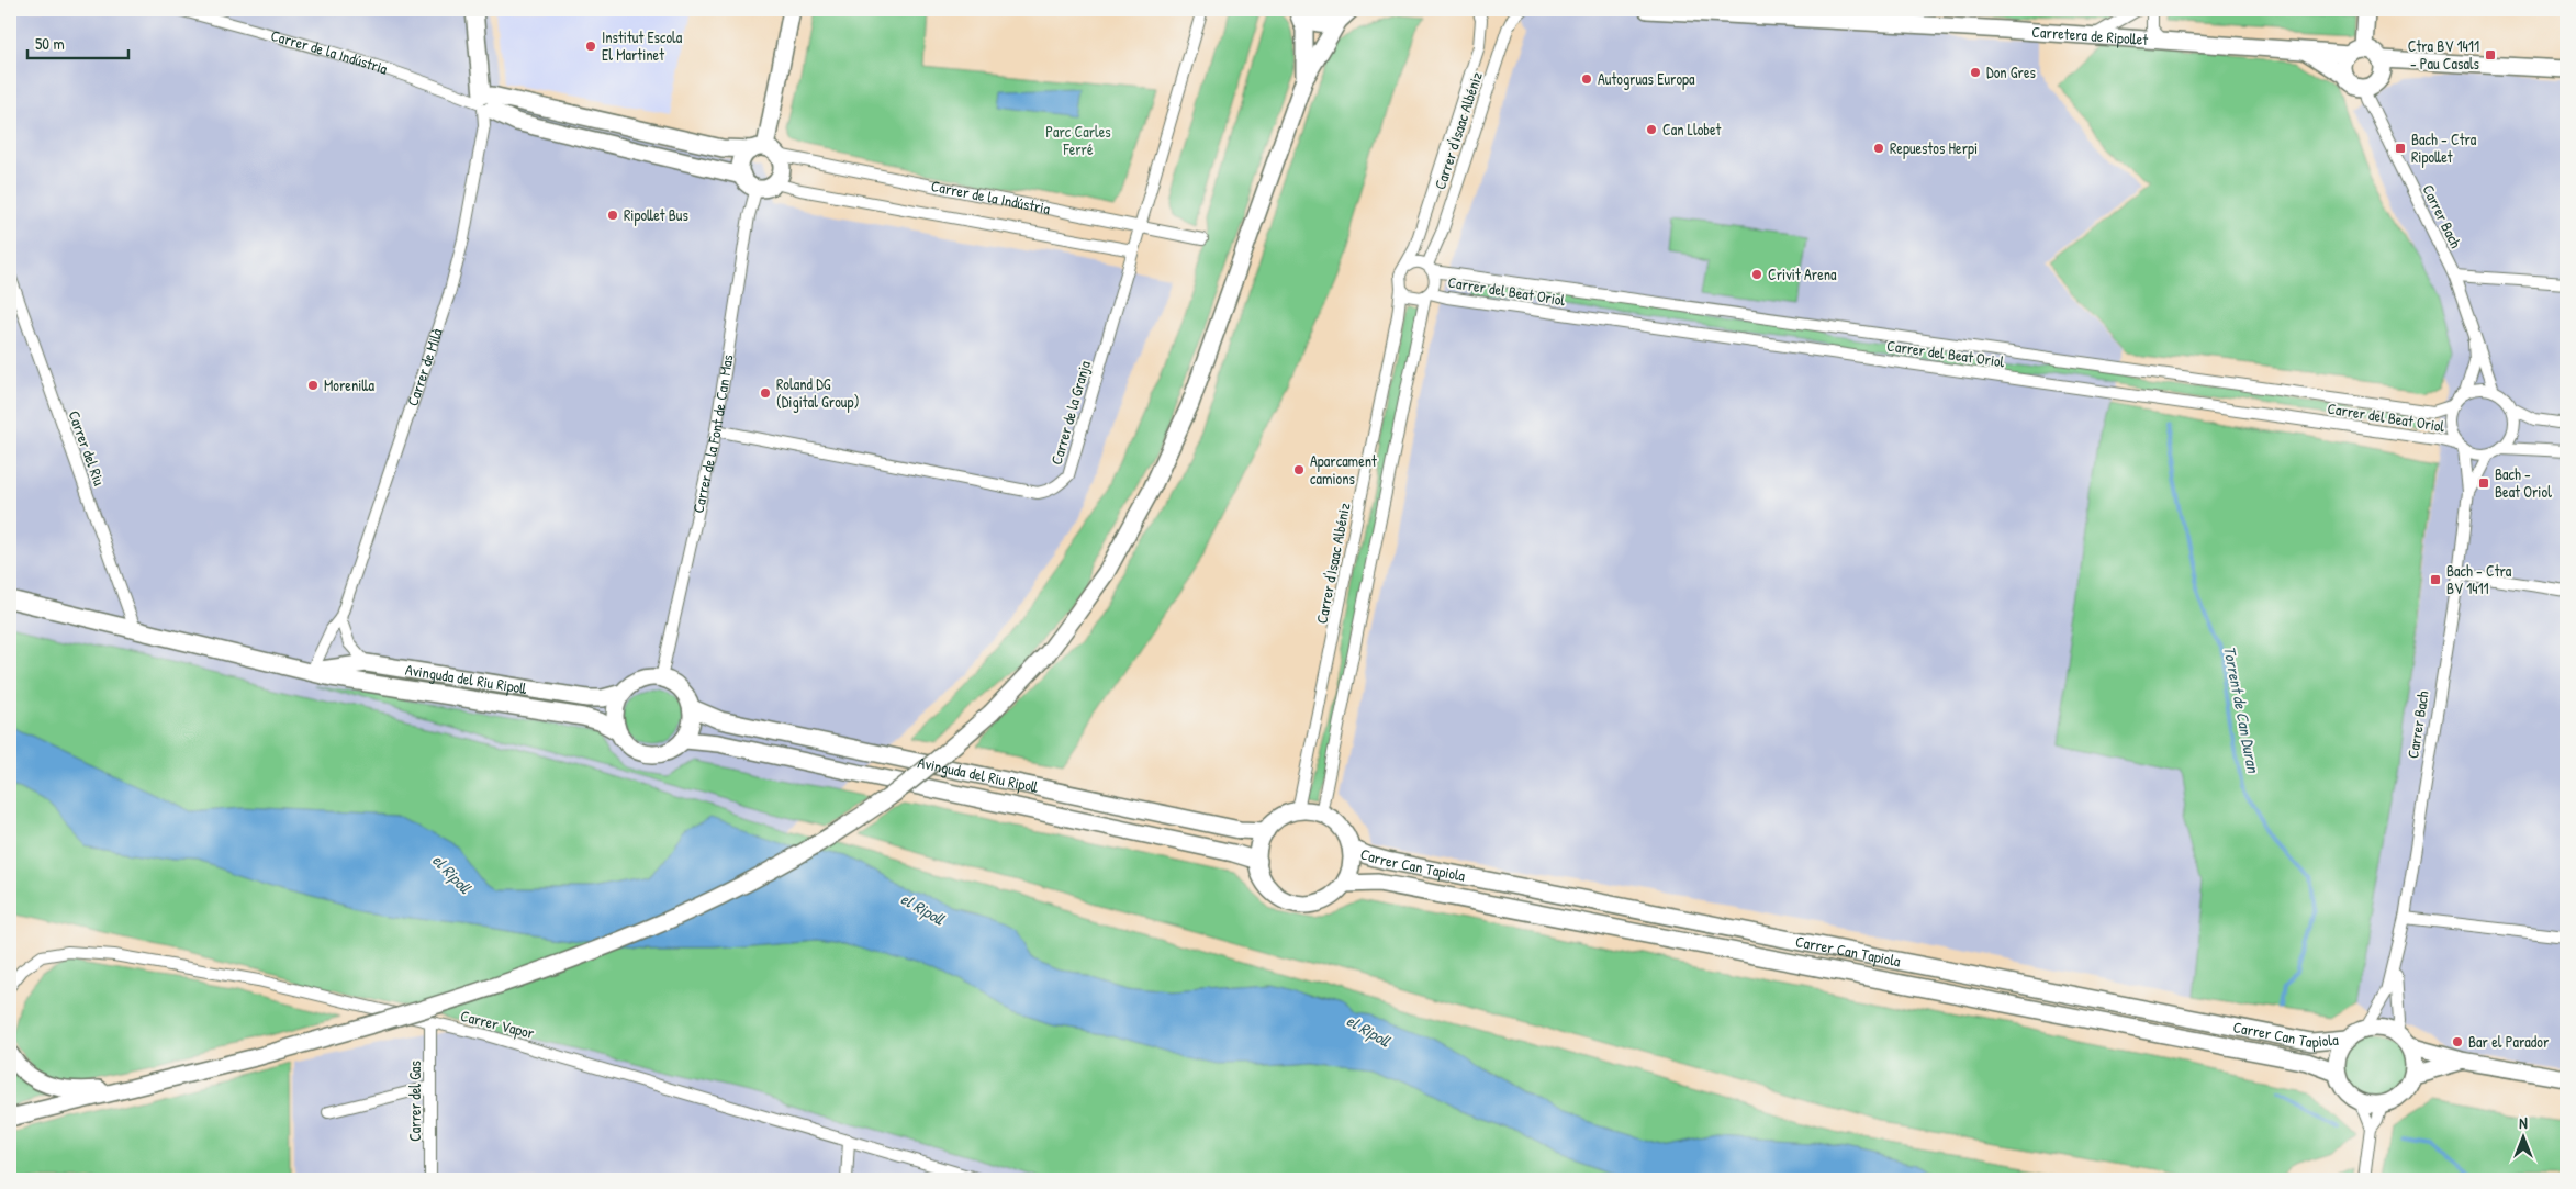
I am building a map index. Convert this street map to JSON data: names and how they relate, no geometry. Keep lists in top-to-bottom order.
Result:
{
  "streets": {
    "street": [
      "Carretera de Ripollet",
      "Carrer de la Indústria",
      "Carrer d'Isaac Albéniz",
      "Carrer Bach",
      "Carrer del Beat Oriol",
      "Carrer de Milà",
      "Carrer de la Granja",
      "Carrer de la Font de Can Mas",
      "Carrer del Riu",
      "Avinguda del Riu Ripoll",
      "Carrer Can Tapiola",
      "Carrer Vapor",
      "Carrer del Gas"
    ]
  },
  "crossings": [
    ["Carretera de Ripollet", "Carrer Bach"],
    ["Carrer de la Indústria", "Carrer de Milà"],
    ["Carrer de la Indústria", "Carrer de la Granja"],
    ["Carrer de la Indústria", "Carrer de la Font de Can Mas"],
    ["Carrer d'Isaac Albéniz", "Carrer del Beat Oriol"],
    ["Carrer d'Isaac Albéniz", "Avinguda del Riu Ripoll"],
    ["Carrer d'Isaac Albéniz", "Carrer Can Tapiola"],
    ["Carrer Bach", "Carrer del Beat Oriol"],
    ["Carrer Bach", "Carrer Can Tapiola"],
    ["Carrer de Milà", "Avinguda del Riu Ripoll"],
    ["Carrer de la Granja", "Carrer de la Font de Can Mas"],
    ["Carrer de la Font de Can Mas", "Avinguda del Riu Ripoll"],
    ["Carrer del Riu", "Avinguda del Riu Ripoll"],
    ["Avinguda del Riu Ripoll", "Carrer Can Tapiola"],
    ["Carrer Vapor", "Carrer del Gas"]
  ],
  "water": ["Torrent de Can Duran", "el Ripoll"],
  "parks": ["Parc Carles Ferré"],
  "places": {
    "other": [
      "Institut Escola El Martinet",
      "Don Gres",
      "Autogruas Europa",
      "Can Llobet",
      "Repuestos Herpi",
      "Ripollet Bus",
      "Crivit Arena",
      "Morenilla",
      "Roland DG (Digital Group)",
      "Aparcament camions",
      "Bar el Parador"
    ],
    "transit": [
      "Ctra BV 1411 - Pau Casals",
      "Bach - Ctra Ripollet",
      "Bach - Beat Oriol",
      "Bach - Ctra BV 1411"
    ]
  },
  "scale_bar": "50 m",
  "north": "top"
}
